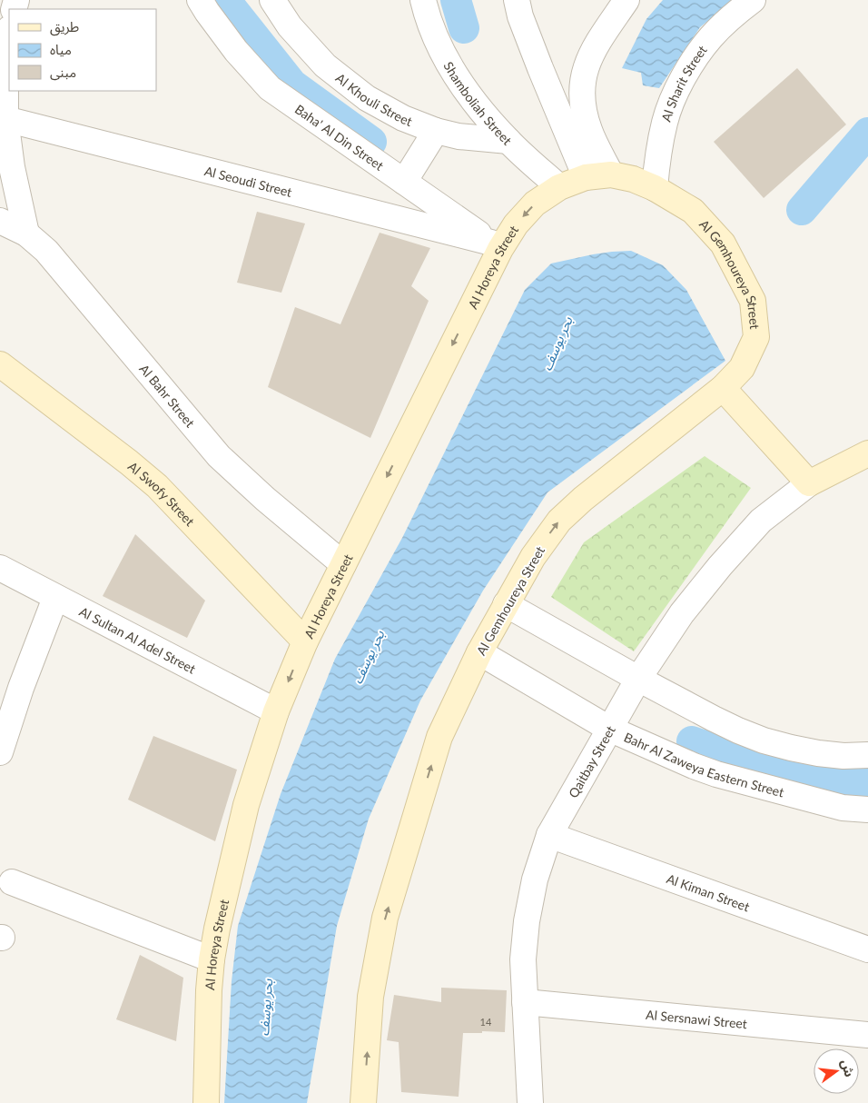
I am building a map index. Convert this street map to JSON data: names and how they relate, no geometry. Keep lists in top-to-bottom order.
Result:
{
  "streets": {
    "street": [
      "Al Sharit Street",
      "Al Khouli Street",
      "Shamboliah Street",
      "Baha' Al Din Street",
      "Al Seoudi Street",
      "Al Horeya Street",
      "Al Gemhoureya Street",
      "Al Bahr Street",
      "Al Swofy Street",
      "Al Sultan Al Adel Street",
      "Qaitbay Street",
      "Bahr Al Zaweya Eastern Street",
      "Al Kiman Street",
      "Al Sersnawi Street"
    ]
  },
  "crossings": [
    ["Al Sharit Street", "Al Horeya Street"],
    ["Al Sharit Street", "Al Gemhoureya Street"],
    ["Al Khouli Street", "Shamboliah Street"],
    ["Shamboliah Street", "Al Horeya Street"],
    ["Baha' Al Din Street", "Al Seoudi Street"],
    ["Baha' Al Din Street", "Al Horeya Street"],
    ["Al Seoudi Street", "Al Horeya Street"],
    ["Al Horeya Street", "Al Gemhoureya Street"],
    ["Al Horeya Street", "Al Bahr Street"],
    ["Al Horeya Street", "Al Swofy Street"],
    ["Al Horeya Street", "Al Sultan Al Adel Street"],
    ["Al Gemhoureya Street", "Bahr Al Zaweya Eastern Street"],
    ["Qaitbay Street", "Bahr Al Zaweya Eastern Street"],
    ["Qaitbay Street", "Al Kiman Street"],
    ["Qaitbay Street", "Al Sersnawi Street"]
  ],
  "one_way": ["Al Horeya Street", "Al Gemhoureya Street"],
  "water": ["بحر يوسف"],
  "house_numbers": ["14"],
  "legend": ["طريق", "مياه", "مبنى"],
  "north": "right"
}
